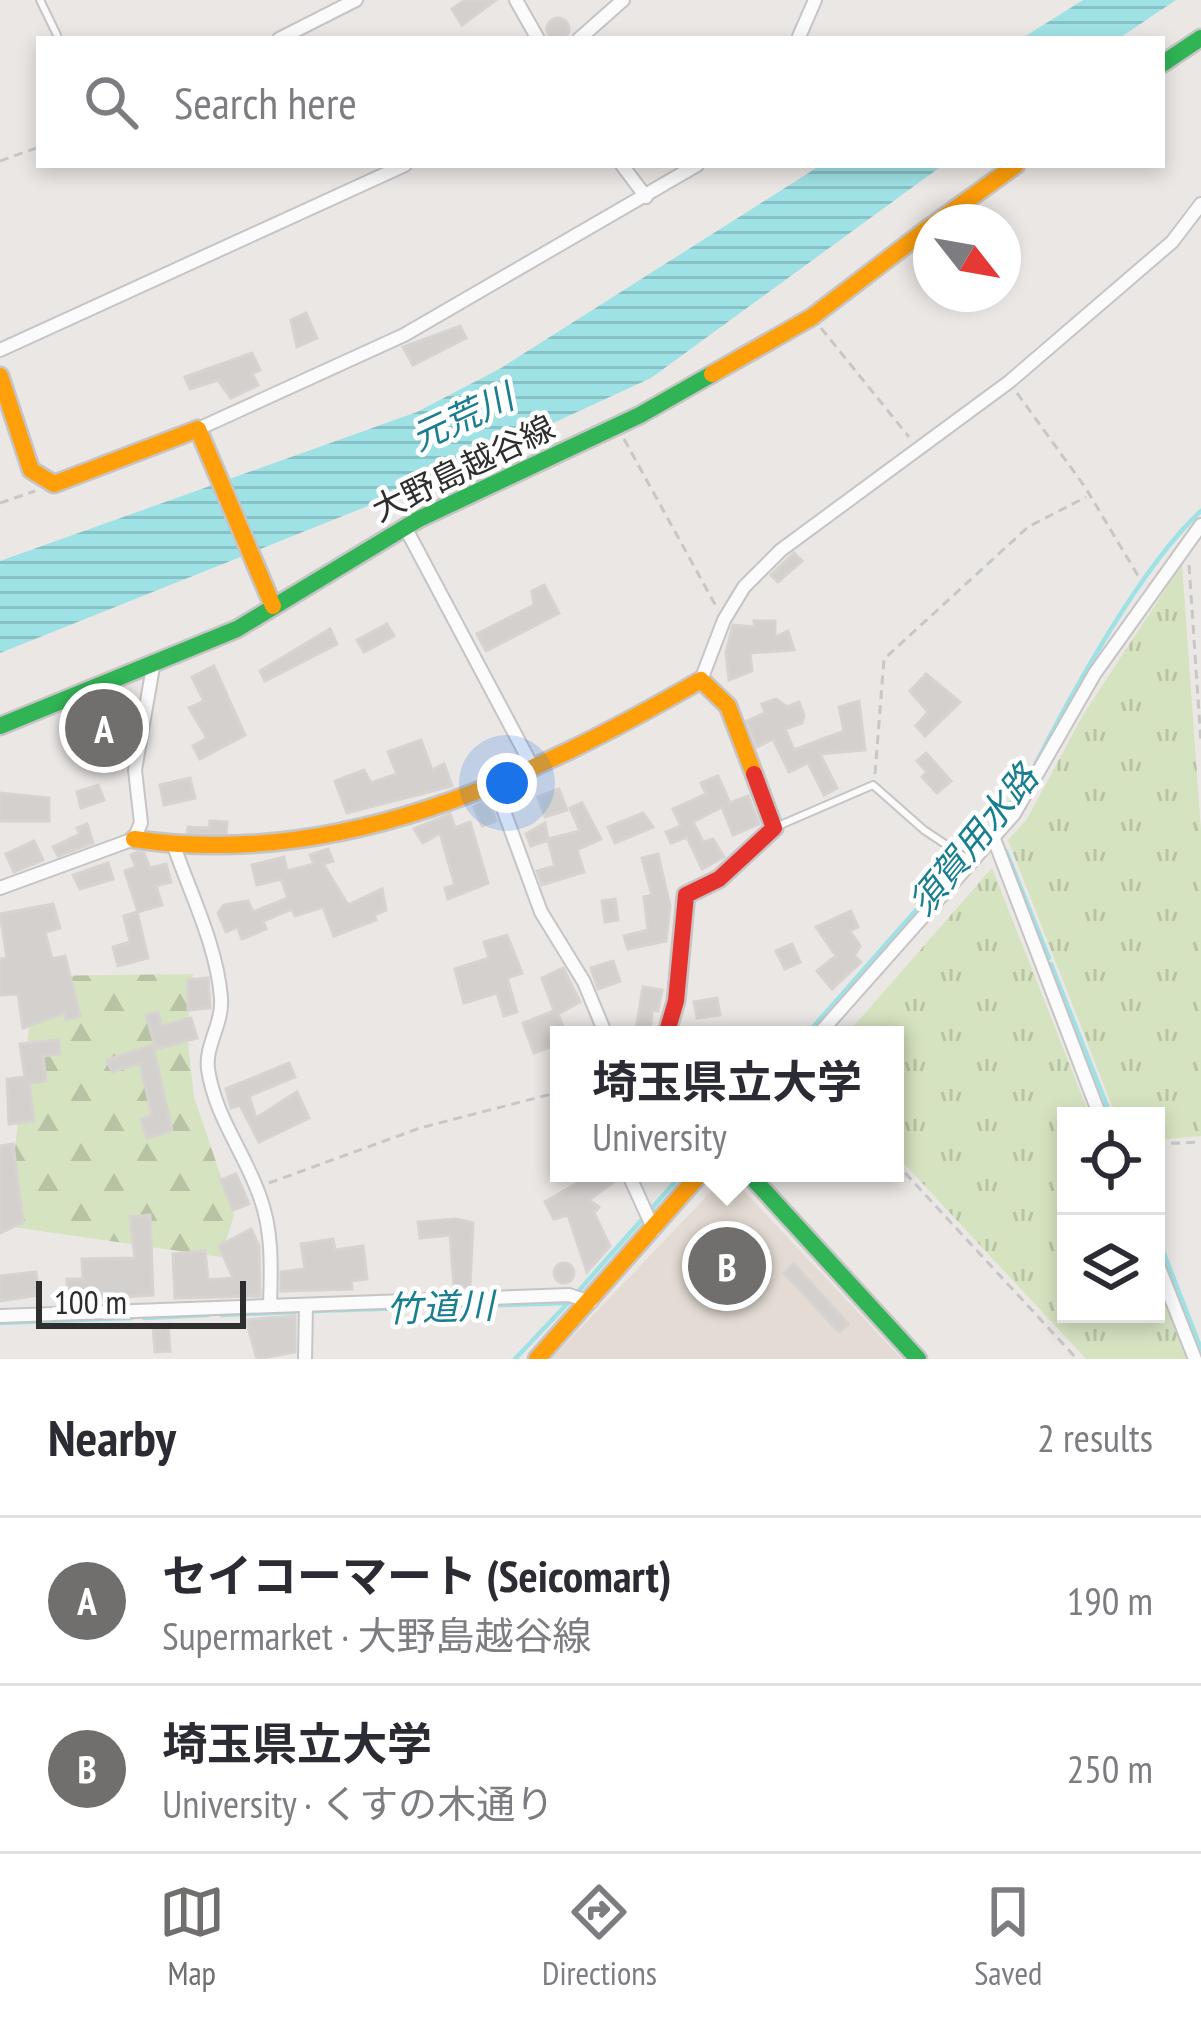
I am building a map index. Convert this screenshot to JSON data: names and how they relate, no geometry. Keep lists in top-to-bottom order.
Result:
{
  "streets": {
    "street": ["大野島越谷線"]
  },
  "water": ["元荒川", "須賀用水路", "竹道川"],
  "scale_bar": "100 m",
  "north": "bottom right",
  "page": {
    "search": "Search here",
    "pins": ["A", "B"],
    "popup": ["埼玉県立大学", "University"],
    "scale": "100 m",
    "heading": ["Nearby", "2 results"],
    "list": [
      {
        "mark": "A",
        "name": "セイコーマート (Seicomart)",
        "note": "Supermarket · 大野島越谷線",
        "value": "190 m"
      },
      {
        "mark": "B",
        "name": "埼玉県立大学",
        "note": "University · くすの木通り",
        "value": "250 m"
      }
    ],
    "nav": ["Map", "Directions", "Saved"]
  }
}
